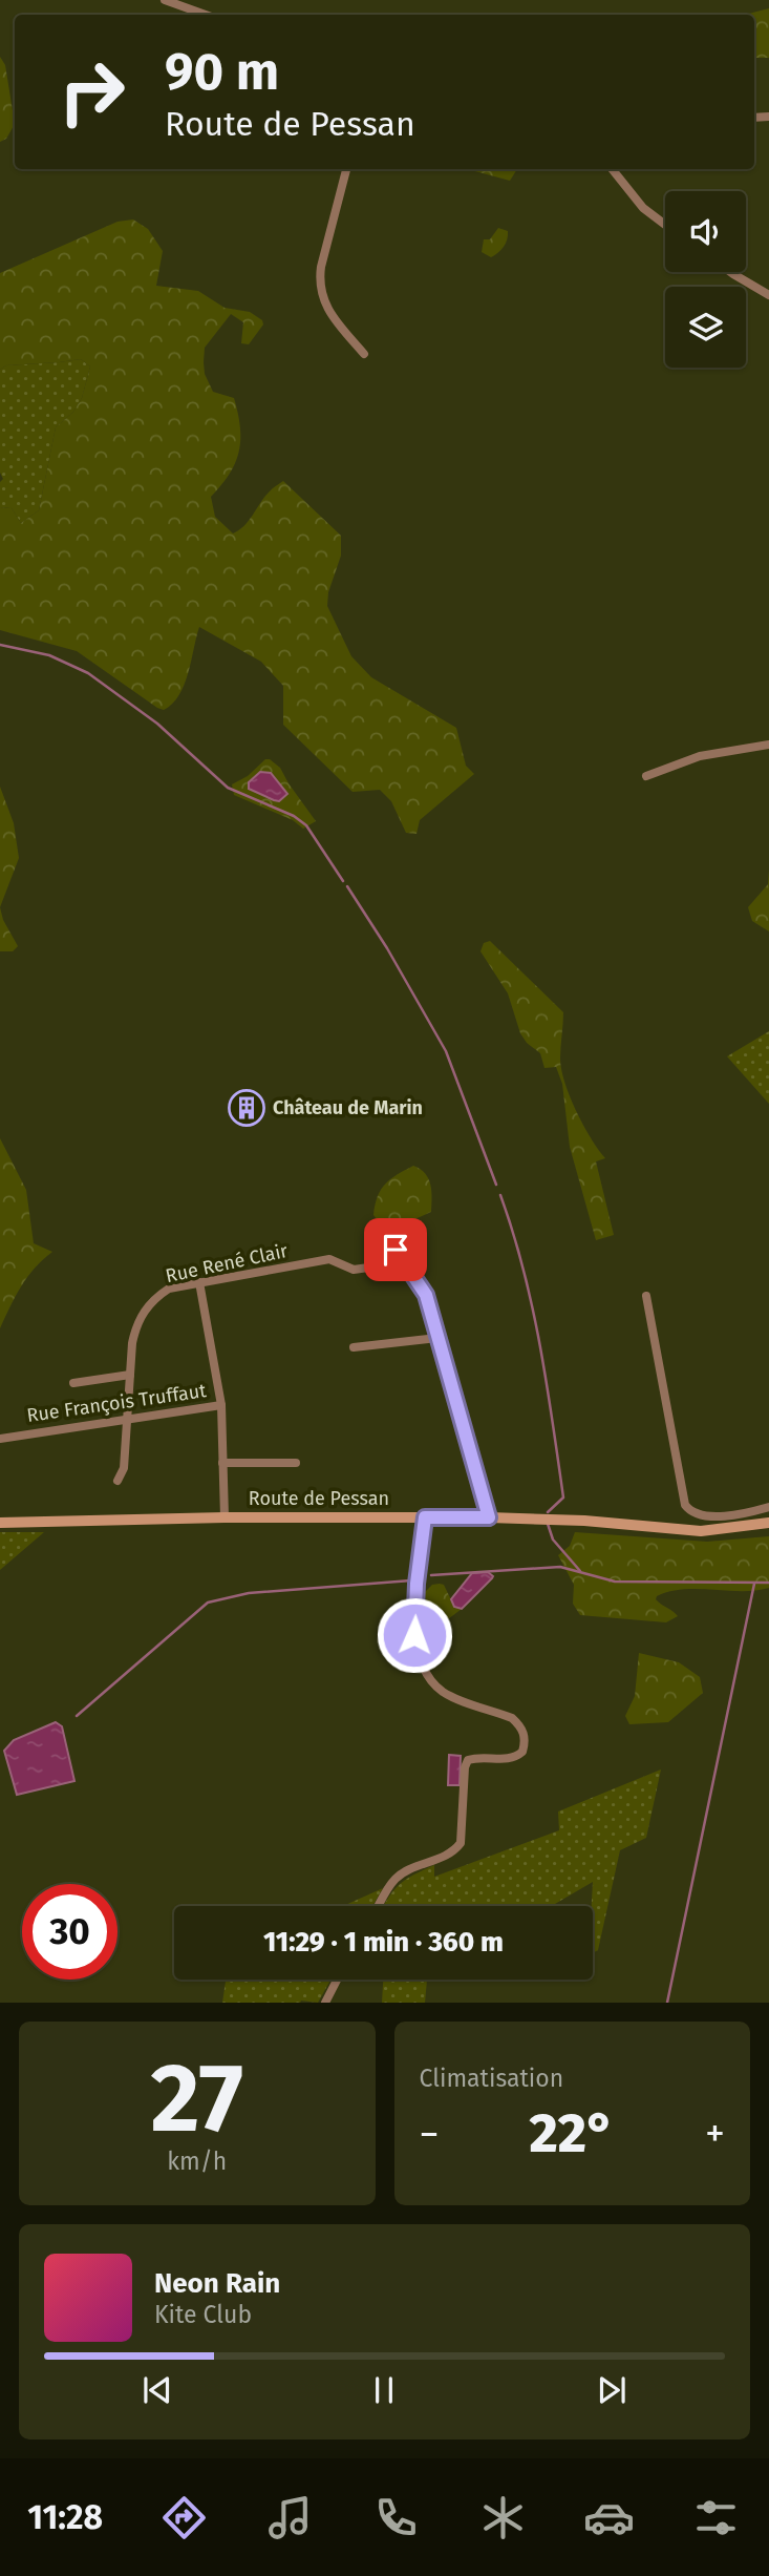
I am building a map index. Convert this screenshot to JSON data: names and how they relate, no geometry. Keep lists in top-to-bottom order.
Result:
{
  "streets": {
    "main road": ["Route de Pessan"],
    "street": ["Rue René Clair", "Rue François Truffaut"]
  },
  "crossings": [
    ["Rue René Clair", "Rue François Truffaut"]
  ],
  "places": {
    "building": ["Château de Marin"]
  },
  "page": {
    "turn": ["90 m", "Route de Pessan"],
    "limit": "30",
    "trip": "11:29 · 1 min · 360 m",
    "tile": [
      ["27", "km/h"],
      "Climatisation"
    ],
    "heat": ["−", "22°", "+"],
    "song": ["Neon Rain", "Kite Club"],
    "tabs": "11:28"
  }
}
